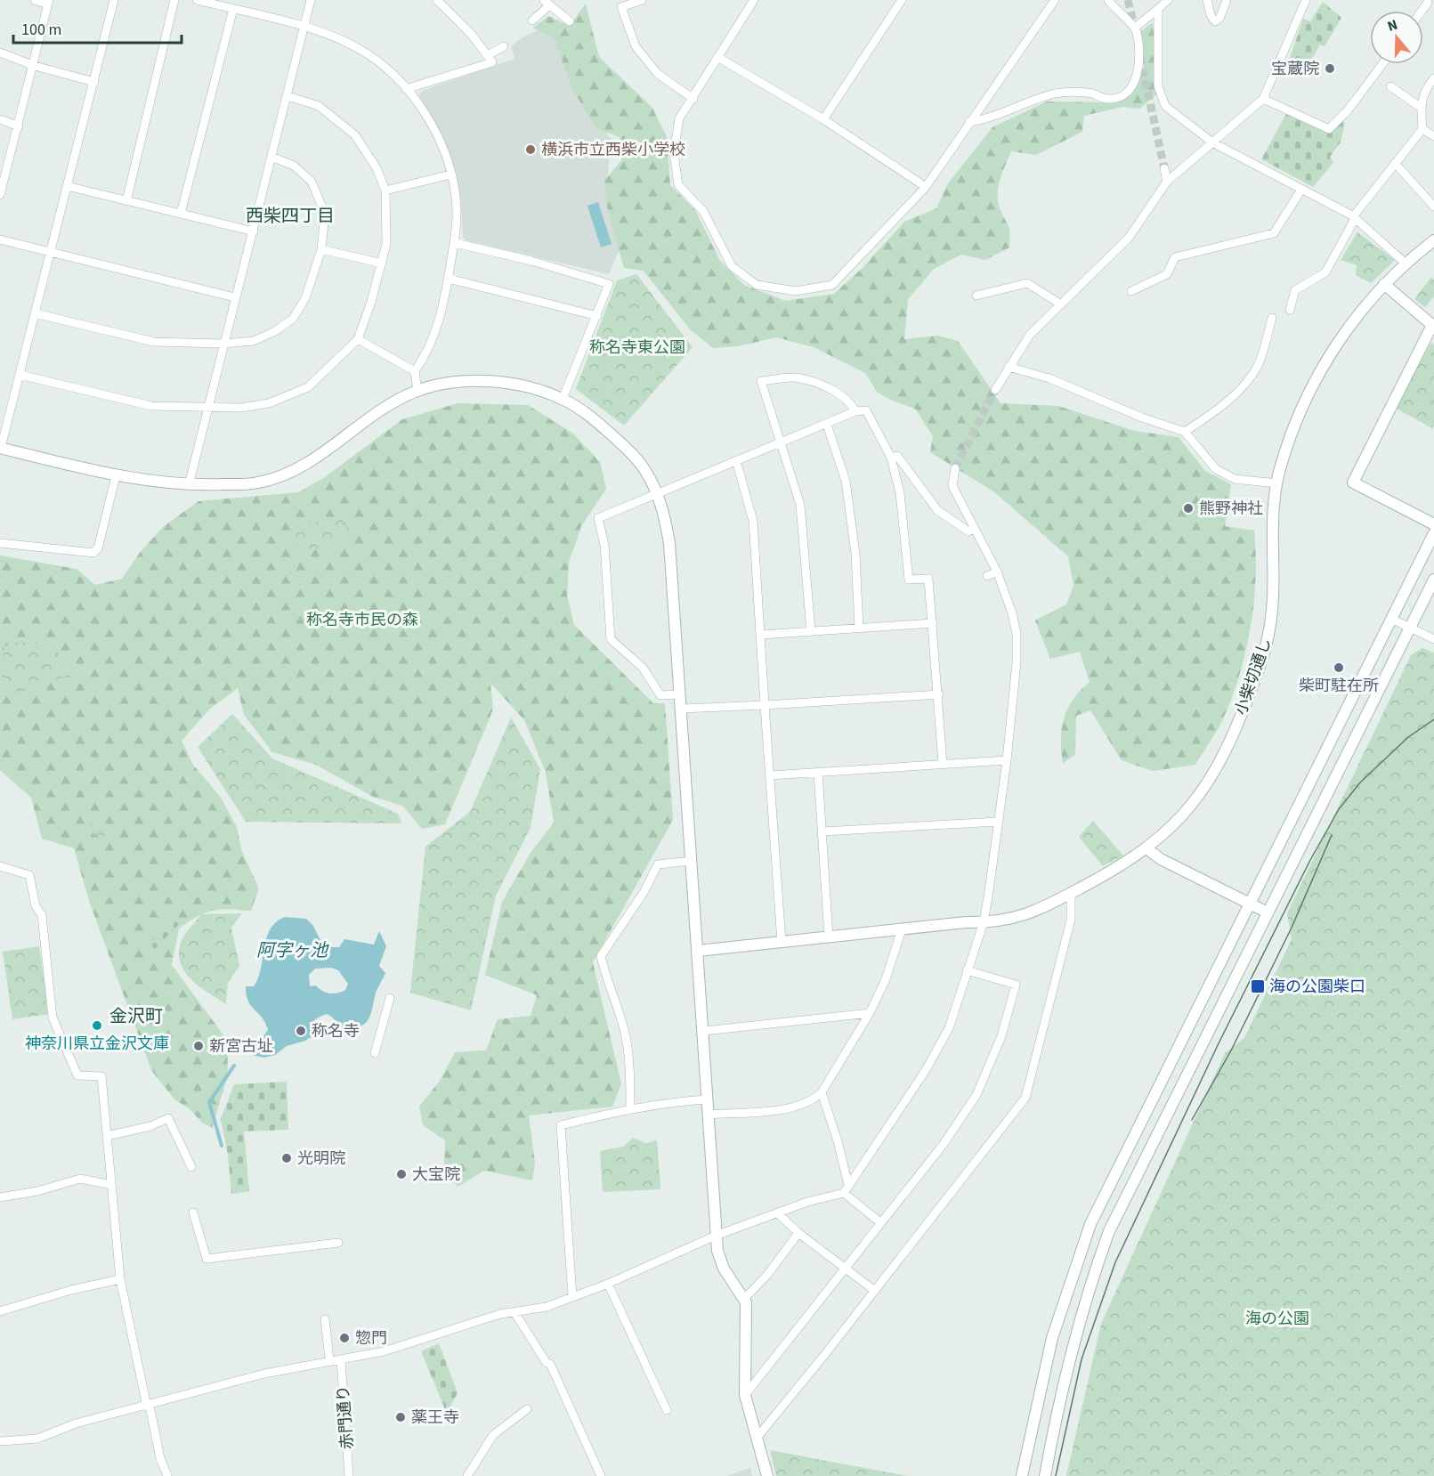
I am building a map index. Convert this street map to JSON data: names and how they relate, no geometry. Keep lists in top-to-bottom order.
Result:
{
  "streets": {
    "street": ["小柴切通し", "赤門通り"]
  },
  "districts": ["西柴四丁目", "金沢町"],
  "water": ["阿字ヶ池"],
  "parks": ["称名寺東公園", "称名寺市民の森", "海の公園"],
  "places": {
    "other": [
      "宝蔵院",
      "横浜市立西柴小学校",
      "熊野神社",
      "柴町駐在所",
      "神奈川県立金沢文庫",
      "称名寺",
      "新宮古址",
      "光明院",
      "大宝院",
      "惣門",
      "薬王寺"
    ],
    "transit": ["海の公園柴口"]
  },
  "scale_bar": "100 m",
  "north": "top"
}
